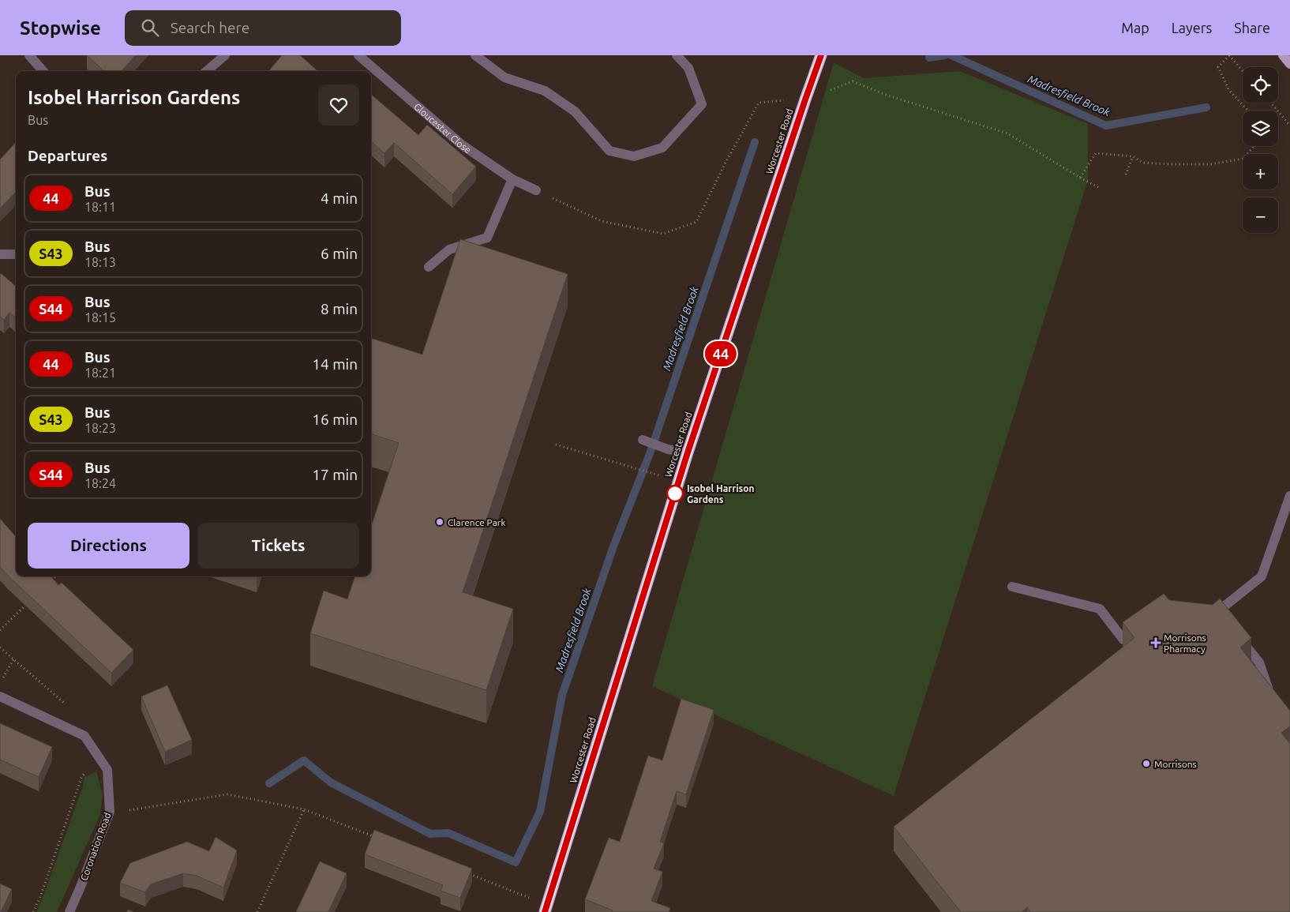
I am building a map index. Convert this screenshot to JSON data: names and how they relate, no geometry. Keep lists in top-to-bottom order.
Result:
{
  "streets": {
    "highway": ["Worcester Road"],
    "street": ["Gloucester Close", "Coronation Road"]
  },
  "water": ["Madresfield Brook"],
  "places": {
    "other": ["Isobel Harrison Gardens", "Clarence Park", "Morrisons"],
    "health": ["Morrisons Pharmacy"]
  },
  "lines": ["bus line 44"],
  "page": {
    "header": "Stopwise",
    "search": "Search here",
    "nav": ["Map", "Layers", "Share"],
    "on_map": "44",
    "map_buttons": ["+", "−"],
    "heading": [
      ["Isobel Harrison Gardens", "Bus"],
      "Departures"
    ],
    "list": [
      {
        "mark": "44",
        "name": "Bus",
        "note": "18:11",
        "value": "4 min"
      },
      {
        "mark": "S43",
        "name": "Bus",
        "note": "18:13",
        "value": "6 min"
      },
      {
        "mark": "S44",
        "name": "Bus",
        "note": "18:15",
        "value": "8 min"
      },
      {
        "mark": "44",
        "name": "Bus",
        "note": "18:21",
        "value": "14 min"
      },
      {
        "mark": "S43",
        "name": "Bus",
        "note": "18:23",
        "value": "16 min"
      },
      {
        "mark": "S44",
        "name": "Bus",
        "note": "18:24",
        "value": "17 min"
      }
    ],
    "buttons": ["Directions", "Tickets"]
  }
}
